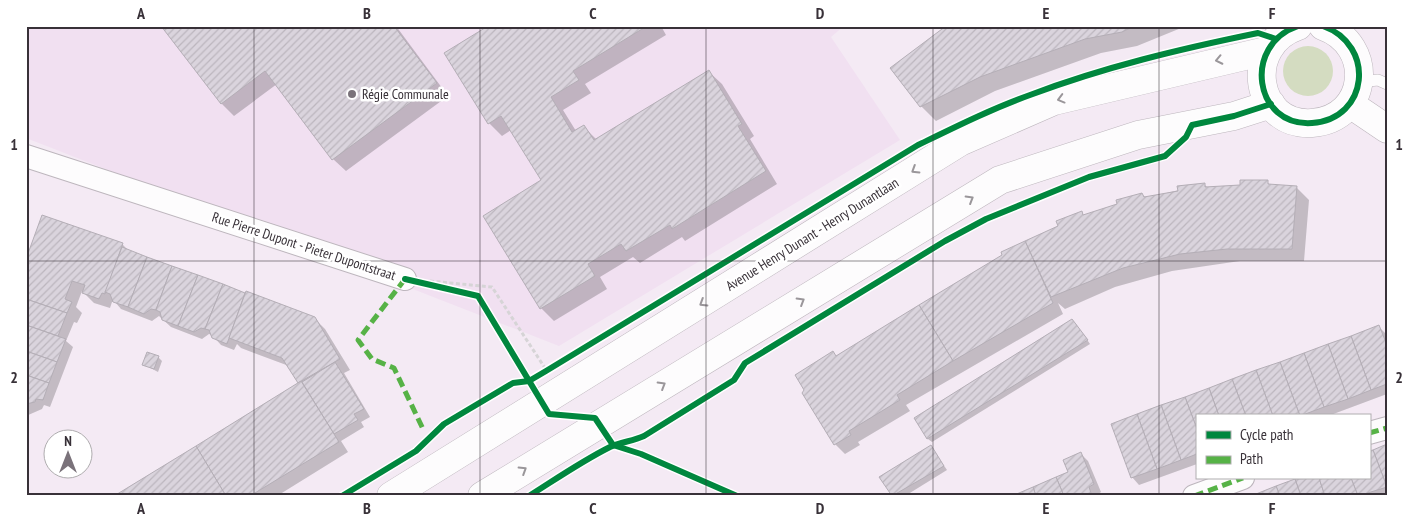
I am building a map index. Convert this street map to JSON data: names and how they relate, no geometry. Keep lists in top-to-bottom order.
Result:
{
  "streets": {
    "street": ["Avenue Henry Dunant - Henry Dunantlaan", "Rue Pierre Dupont - Pieter Dupontstraat"]
  },
  "places": ["Régie Communale"],
  "legend": ["Cycle path", "Path"],
  "north": "top",
  "grid": {
    "columns": [
      "A",
      "B",
      "C",
      "D",
      "E",
      "F"
    ],
    "rows": ["1", "2"]
  }
}
